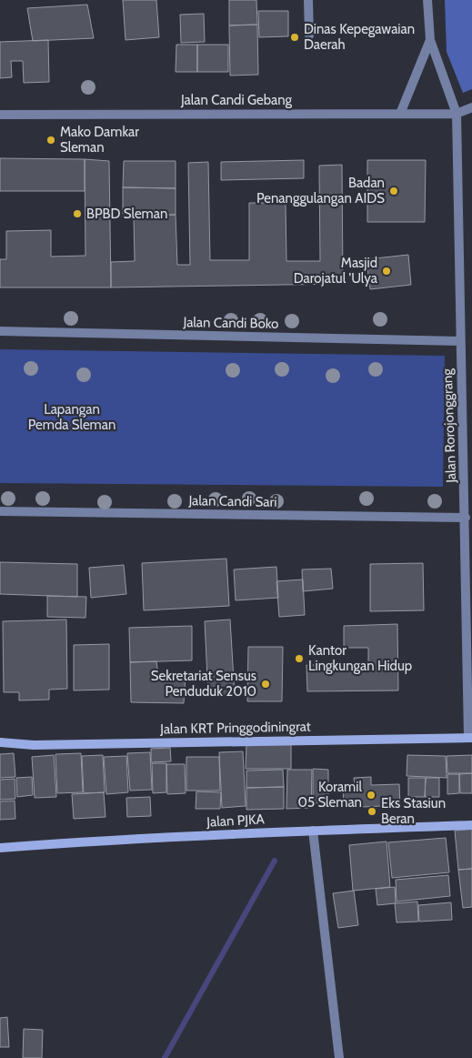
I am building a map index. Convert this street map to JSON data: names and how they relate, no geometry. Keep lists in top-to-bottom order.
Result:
{
  "streets": {
    "main road": ["Jalan KRT Pringgodiningrat", "Jalan PJKA"],
    "street": [
      "Jalan Candi Gebang",
      "Jalan Candi Boko",
      "Jalan Rorojonggrang",
      "Jalan Candi Sari"
    ]
  },
  "crossings": [
    ["Jalan Candi Gebang", "Jalan Rorojonggrang"],
    ["Jalan Candi Boko", "Jalan Rorojonggrang"],
    ["Jalan Rorojonggrang", "Jalan Candi Sari"],
    ["Jalan Rorojonggrang", "Jalan KRT Pringgodiningrat"]
  ],
  "parks": ["Lapangan Pemda Sleman"],
  "places": [
    "Dinas Kepegawaian Daerah",
    "Mako Damkar Sleman",
    "Badan Penanggulangan AIDS",
    "BPBD Sleman",
    "Masjid Darojatul 'Ulya",
    "Kantor Lingkungan Hidup",
    "Sekretariat Sensus Penduduk 2010",
    "Koramil 05 Sleman",
    "Eks Stasiun Beran"
  ]
}
